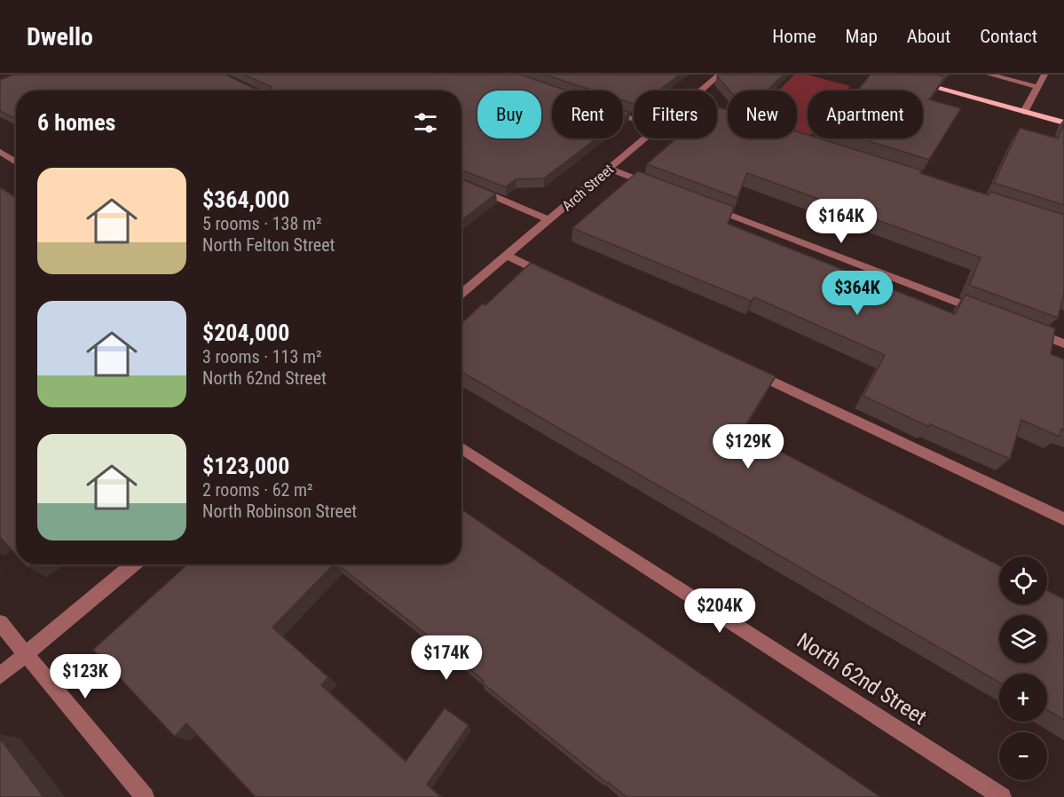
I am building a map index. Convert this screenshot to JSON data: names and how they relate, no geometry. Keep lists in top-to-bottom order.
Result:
{
  "streets": {
    "street": ["Arch Street", "North 62nd Street"]
  },
  "page": {
    "header": "Dwello",
    "nav": [
      "Home",
      "Map",
      "About",
      "Contact"
    ],
    "chip": [
      "Buy",
      "Rent",
      "Filters",
      "New",
      "Apartment"
    ],
    "heading": "6 homes",
    "list": [
      {
        "name": "$364,000",
        "note": "5 rooms · 138 m² · North Felton Street"
      },
      {
        "name": "$204,000",
        "note": "3 rooms · 113 m² · North 62nd Street"
      },
      {
        "name": "$123,000",
        "note": "2 rooms · 62 m² · North Robinson Street"
      }
    ],
    "price": [
      "$164K",
      "$364K",
      "$129K",
      "$204K",
      "$174K",
      "$123K"
    ],
    "map_buttons": ["+", "−"]
  }
}
